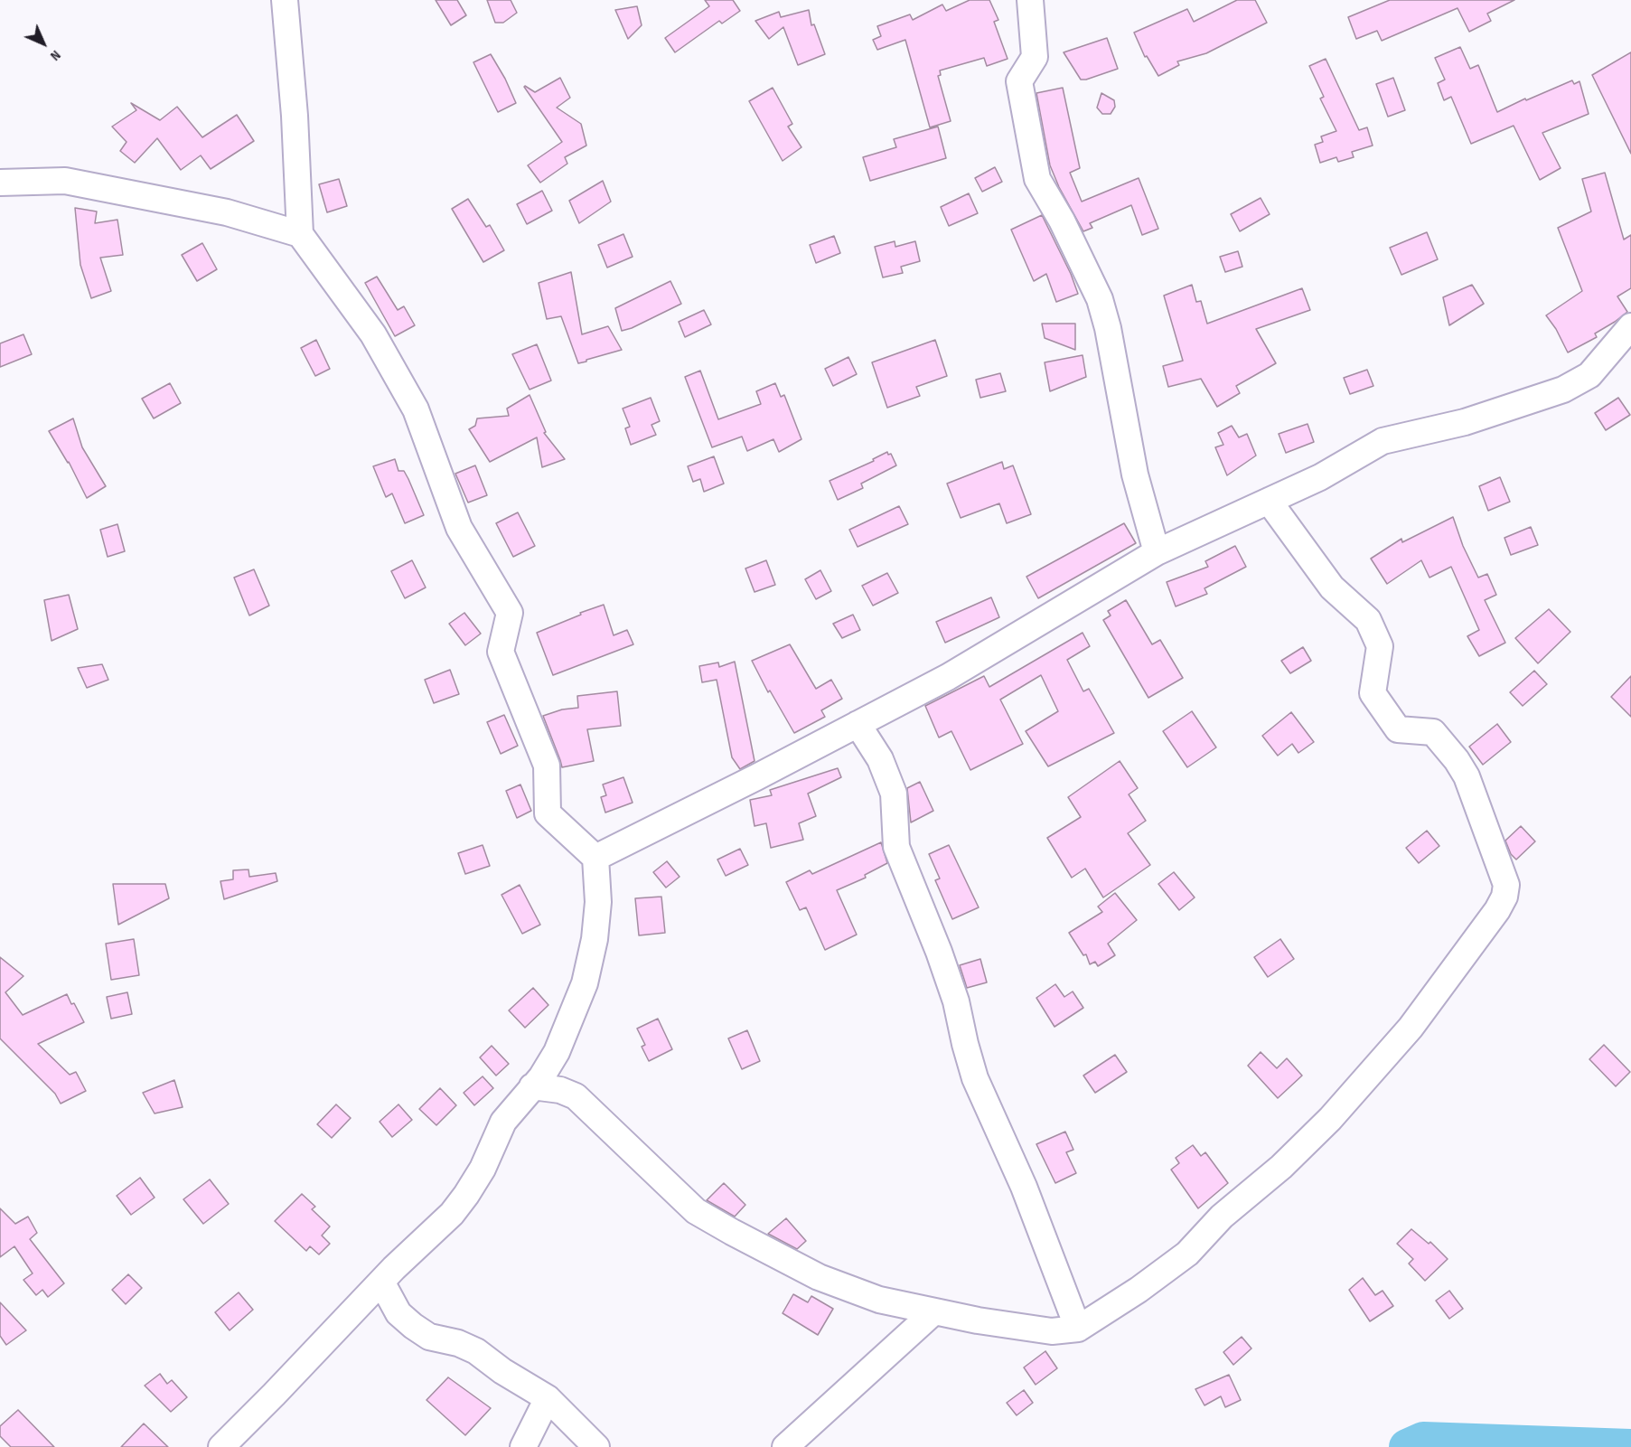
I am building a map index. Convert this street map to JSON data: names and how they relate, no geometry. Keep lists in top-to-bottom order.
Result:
{
  "north": "bottom right"
}
